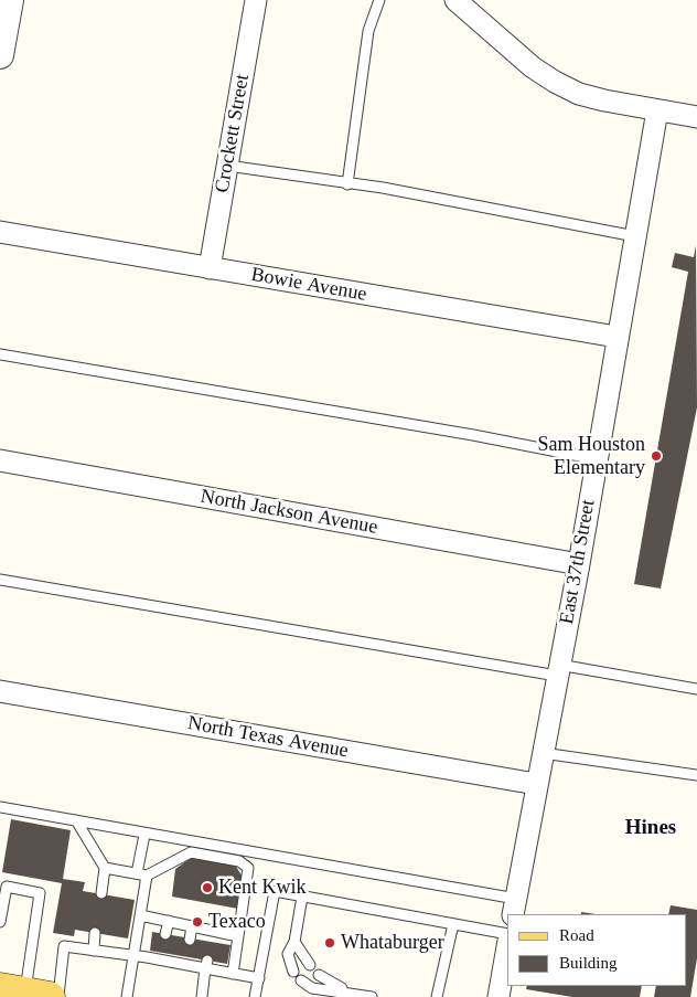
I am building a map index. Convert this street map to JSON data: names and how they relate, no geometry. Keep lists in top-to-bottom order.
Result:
{
  "streets": {
    "street": [
      "Crockett Street",
      "Bowie Avenue",
      "North Jackson Avenue",
      "East 37th Street",
      "North Texas Avenue"
    ]
  },
  "crossings": [
    ["Crockett Street", "Bowie Avenue"],
    ["Bowie Avenue", "East 37th Street"],
    ["North Jackson Avenue", "East 37th Street"],
    ["East 37th Street", "North Texas Avenue"]
  ],
  "districts": ["Hines"],
  "places": [
    "Sam Houston Elementary",
    "Kent Kwik",
    "Texaco",
    "Whataburger"
  ],
  "legend": ["Road", "Building"]
}
